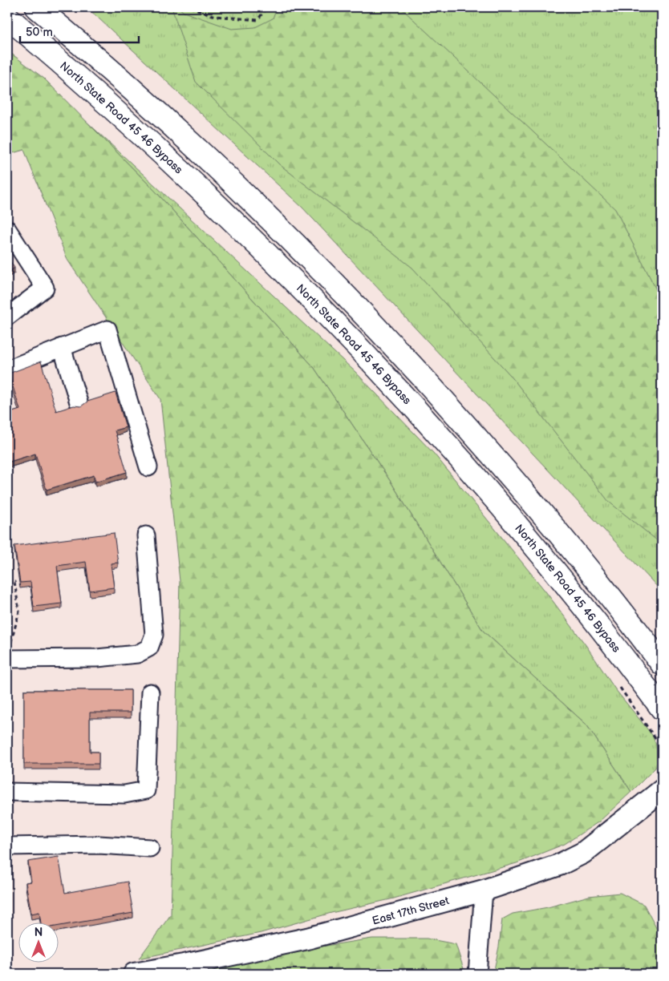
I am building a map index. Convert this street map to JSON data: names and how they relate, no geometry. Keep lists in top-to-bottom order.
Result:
{
  "streets": {
    "highway": ["North State Road 45 46 Bypass"],
    "main road": ["East 17th Street"]
  },
  "scale_bar": "50 m",
  "north": "top"
}
